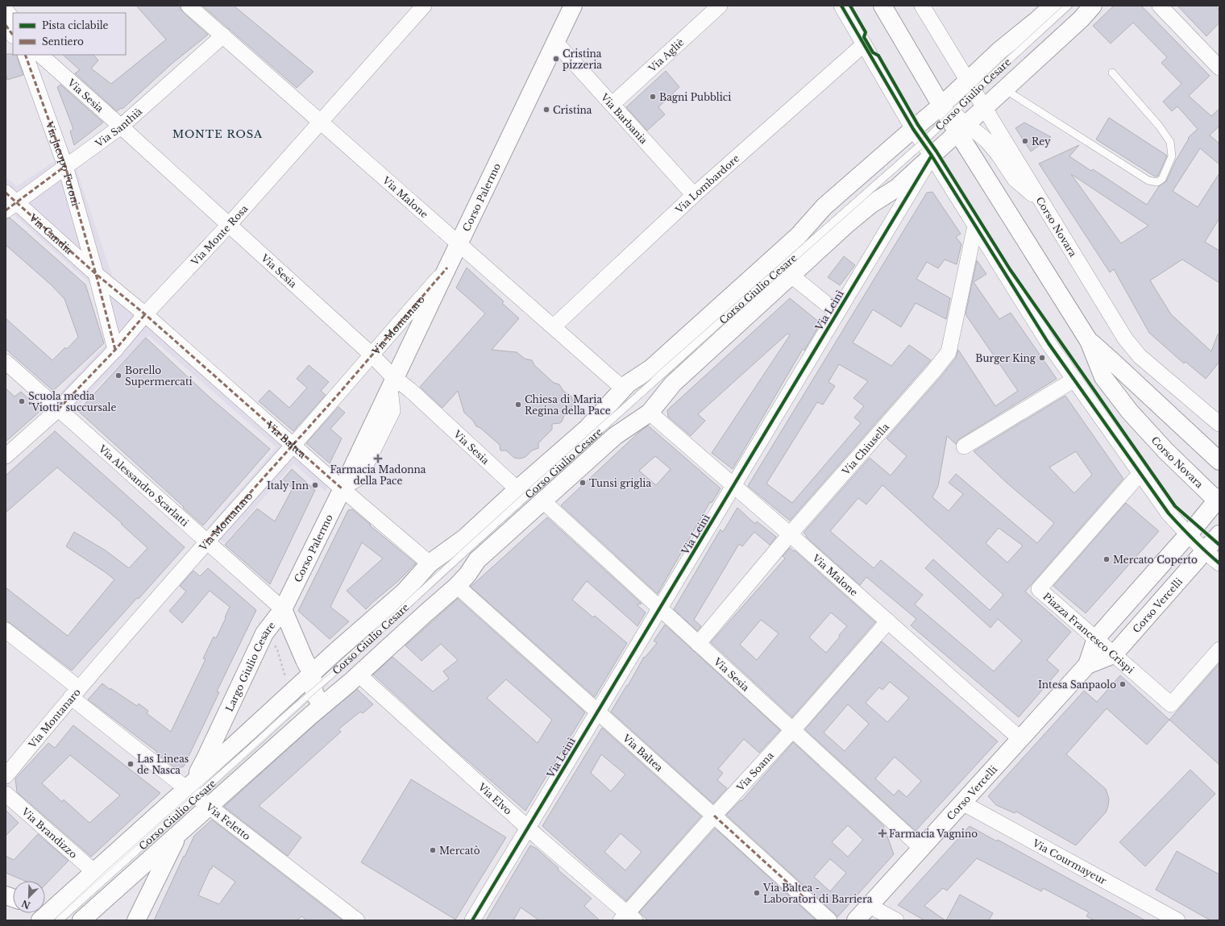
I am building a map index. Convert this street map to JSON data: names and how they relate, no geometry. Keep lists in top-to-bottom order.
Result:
{
  "streets": {
    "main road": [
      "Corso Giulio Cesare",
      "Corso Palermo",
      "Corso Novara",
      "Corso Vercelli",
      "Largo Giulio Cesare"
    ],
    "street": [
      "Via Agliè",
      "Via Sesia",
      "Via Barbania",
      "Via Santhià",
      "Via Jacopo Foroni",
      "Via Lombardore",
      "Via Malone",
      "Via Candia",
      "Via Monte Rosa",
      "Via Leinì",
      "Via Montanaro",
      "Via Baltea",
      "Via Chiusella",
      "Via Alessandro Scarlatti",
      "Piazza Francesco Crispi",
      "Via Soana",
      "Via Elvo",
      "Via Feletto",
      "Via Brandizzo",
      "Via Courmayeur"
    ]
  },
  "crossings": [
    ["Via Agliè", "Via Barbania"],
    ["Corso Giulio Cesare", "Via Sesia"],
    ["Corso Giulio Cesare", "Via Malone"],
    ["Corso Giulio Cesare", "Corso Novara"],
    ["Corso Giulio Cesare", "Via Leinì"],
    ["Corso Giulio Cesare", "Via Baltea"],
    ["Corso Giulio Cesare", "Largo Giulio Cesare"],
    ["Corso Giulio Cesare", "Via Elvo"],
    ["Corso Giulio Cesare", "Via Feletto"],
    ["Via Sesia", "Via Santhià"],
    ["Via Sesia", "Corso Palermo"],
    ["Via Sesia", "Via Monte Rosa"],
    ["Via Sesia", "Via Leinì"],
    ["Via Sesia", "Via Montanaro"],
    ["Via Sesia", "Via Chiusella"],
    ["Via Sesia", "Corso Vercelli"],
    ["Via Sesia", "Via Soana"],
    ["Via Barbania", "Via Lombardore"],
    ["Via Barbania", "Corso Palermo"],
    ["Via Santhià", "Via Jacopo Foroni"],
    ["Via Santhià", "Via Malone"],
    ["Via Santhià", "Via Candia"],
    ["Via Jacopo Foroni", "Via Candia"],
    ["Via Jacopo Foroni", "Via Monte Rosa"],
    ["Via Lombardore", "Via Malone"],
    ["Corso Palermo", "Via Malone"],
    ["Corso Palermo", "Via Montanaro"],
    ["Corso Palermo", "Via Baltea"],
    ["Corso Palermo", "Via Alessandro Scarlatti"],
    ["Corso Palermo", "Largo Giulio Cesare"],
    ["Via Malone", "Via Monte Rosa"],
    ["Via Malone", "Via Leinì"],
    ["Via Malone", "Via Chiusella"],
    ["Via Malone", "Corso Vercelli"],
    ["Via Malone", "Via Soana"],
    ["Corso Novara", "Corso Vercelli"],
    ["Via Candia", "Via Monte Rosa"],
    ["Via Candia", "Via Baltea"],
    ["Via Monte Rosa", "Via Baltea"],
    ["Via Monte Rosa", "Via Alessandro Scarlatti"],
    ["Via Leinì", "Via Baltea"],
    ["Via Leinì", "Via Elvo"],
    ["Via Montanaro", "Via Baltea"],
    ["Via Montanaro", "Via Alessandro Scarlatti"],
    ["Via Montanaro", "Via Feletto"],
    ["Via Baltea", "Via Soana"],
    ["Via Alessandro Scarlatti", "Largo Giulio Cesare"],
    ["Corso Vercelli", "Piazza Francesco Crispi"],
    ["Corso Vercelli", "Via Courmayeur"],
    ["Largo Giulio Cesare", "Via Elvo"],
    ["Largo Giulio Cesare", "Via Feletto"],
    ["Largo Giulio Cesare", "Via Brandizzo"],
    ["Via Soana", "Via Elvo"]
  ],
  "districts": ["MONTE ROSA"],
  "places": {
    "other": [
      "Cristina pizzeria",
      "Bagni Pubblici",
      "Cristina",
      "Rey",
      "Burger King",
      "Borello Supermercati",
      "Scuola media \"Viotti\" succursale",
      "Chiesa di Maria Regina della Pace",
      "Tunsi griglia",
      "Italy Inn",
      "Mercato Coperto",
      "Intesa Sanpaolo",
      "Las Lineas de Nasca",
      "Mercatò",
      "Via Baltea - Laboratori di Barriera"
    ],
    "health": ["Farmacia Madonna della Pace", "Farmacia Vagnino"]
  },
  "legend": ["Pista ciclabile", "Sentiero"],
  "north": "bottom left"
}
